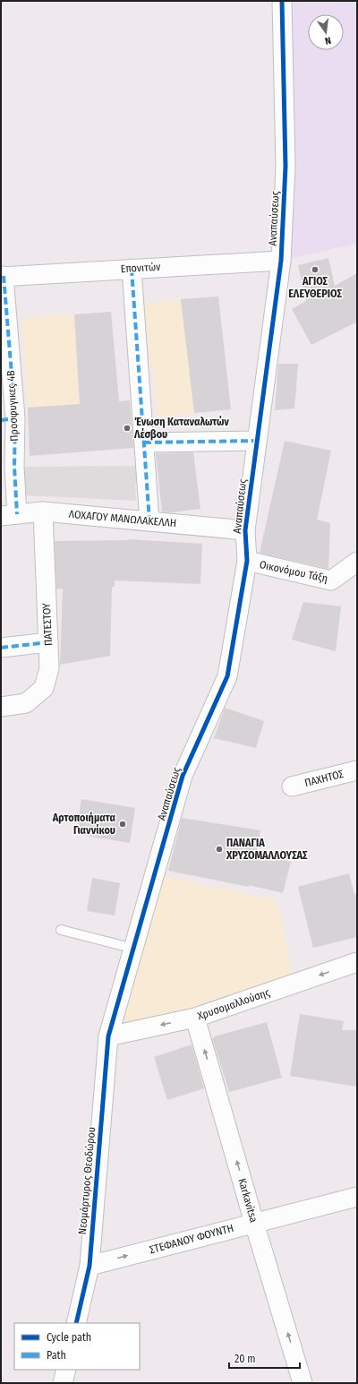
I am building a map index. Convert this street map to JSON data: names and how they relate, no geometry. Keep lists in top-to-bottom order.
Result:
{
  "streets": {
    "street": [
      "Αναπαύσεως",
      "Επονιτών",
      "Προσφυγικες 4Β",
      "ΛΟΧΑΓΟΥ ΜΑΝΩΛΑΚΕΛΛΗ",
      "Οικονόμου Τάξη",
      "ΠΑΤΕΣΤΟΥ",
      "ΠΑΧΗΤΟΣ",
      "Χρυσομαλλούσης",
      "Νεομάρτυρος Θεοδώρου",
      "Karkavitsa",
      "ΣΤΕΦΑΝΟΥ ΦΟΥΝΤΗ"
    ]
  },
  "crossings": [
    ["Αναπαύσεως", "Επονιτών"],
    ["Αναπαύσεως", "ΛΟΧΑΓΟΥ ΜΑΝΩΛΑΚΕΛΛΗ"],
    ["Αναπαύσεως", "Οικονόμου Τάξη"],
    ["Αναπαύσεως", "Χρυσομαλλούσης"],
    ["Αναπαύσεως", "Νεομάρτυρος Θεοδώρου"],
    ["Επονιτών", "Προσφυγικες 4Β"],
    ["Προσφυγικες 4Β", "ΛΟΧΑΓΟΥ ΜΑΝΩΛΑΚΕΛΛΗ"],
    ["ΛΟΧΑΓΟΥ ΜΑΝΩΛΑΚΕΛΛΗ", "ΠΑΤΕΣΤΟΥ"],
    ["Χρυσομαλλούσης", "Νεομάρτυρος Θεοδώρου"],
    ["Χρυσομαλλούσης", "Karkavitsa"],
    ["Νεομάρτυρος Θεοδώρου", "ΣΤΕΦΑΝΟΥ ΦΟΥΝΤΗ"],
    ["Karkavitsa", "ΣΤΕΦΑΝΟΥ ΦΟΥΝΤΗ"]
  ],
  "one_way": ["Χρυσομαλλούσης", "Karkavitsa", "ΣΤΕΦΑΝΟΥ ΦΟΥΝΤΗ"],
  "places": [
    "ΑΓΙΟΣ ΕΛΕΥΘΕΡΙΟΣ",
    "Ένωση Καταναλωτών Λέσβου",
    "Αρτοποιήματα Γιαννίκου",
    "ΠΑΝΑΓΙΑ ΧΡΥΣΟΜΑΛΛΟΥΣΑΣ"
  ],
  "legend": ["Cycle path", "Path"],
  "scale_bar": "20 m",
  "north": "bottom"
}
